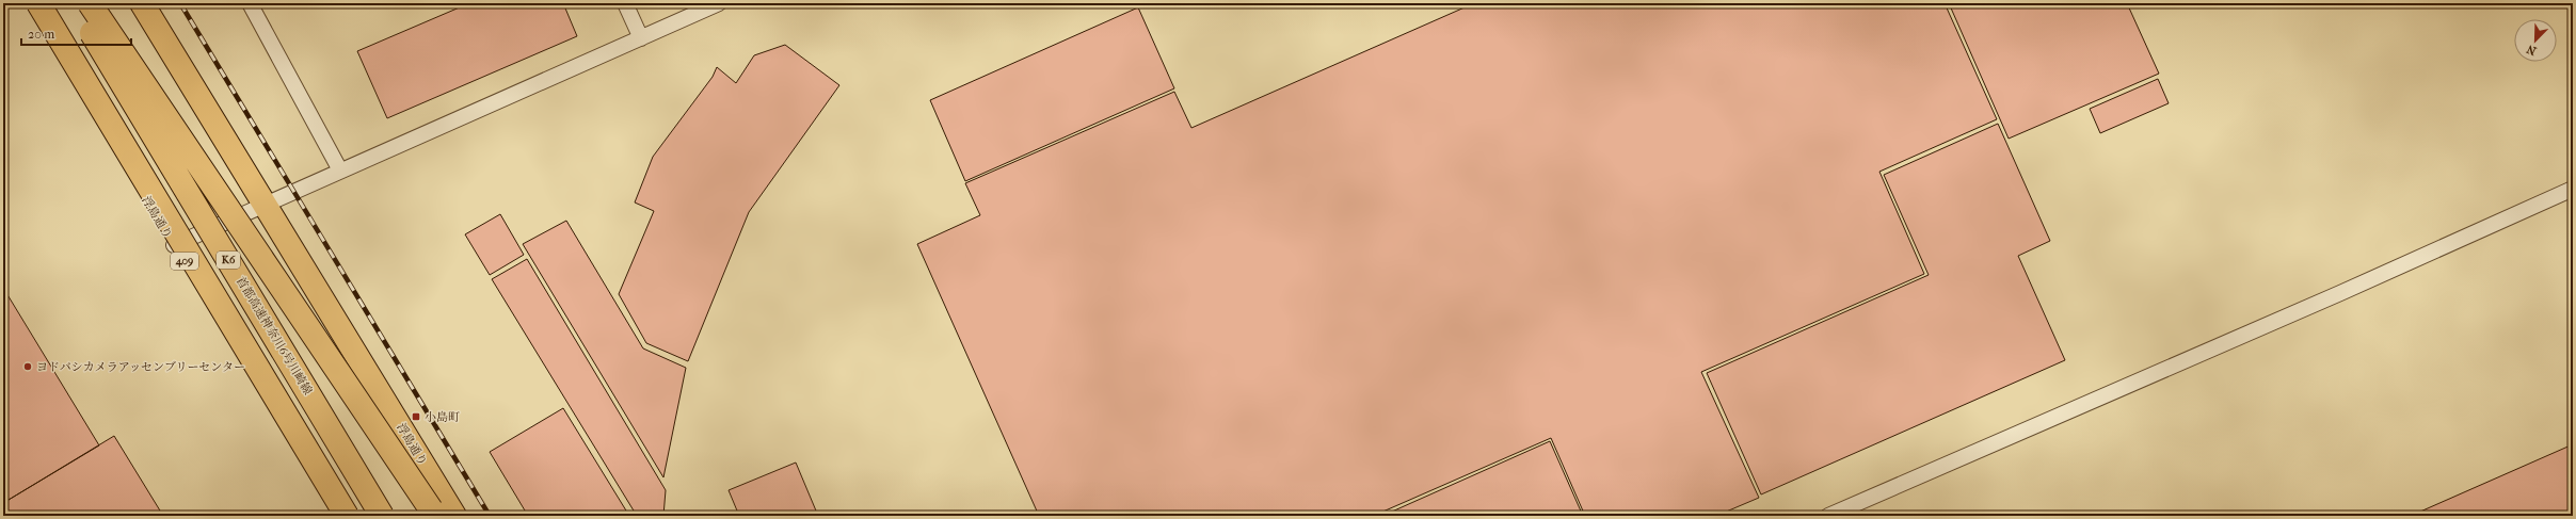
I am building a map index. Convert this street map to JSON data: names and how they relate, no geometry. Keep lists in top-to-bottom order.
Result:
{
  "streets": {
    "highway": [
      "浮島通り",
      "K6",
      "409",
      "首都高速神奈川6号川崎線"
    ]
  },
  "crossings": [
    ["浮島通り", "K6"]
  ],
  "places": {
    "other": ["ヨドバシカメラアッセンブリーセンター"],
    "transit": ["小島町"]
  },
  "scale_bar": "20 m",
  "north": "bottom left"
}
